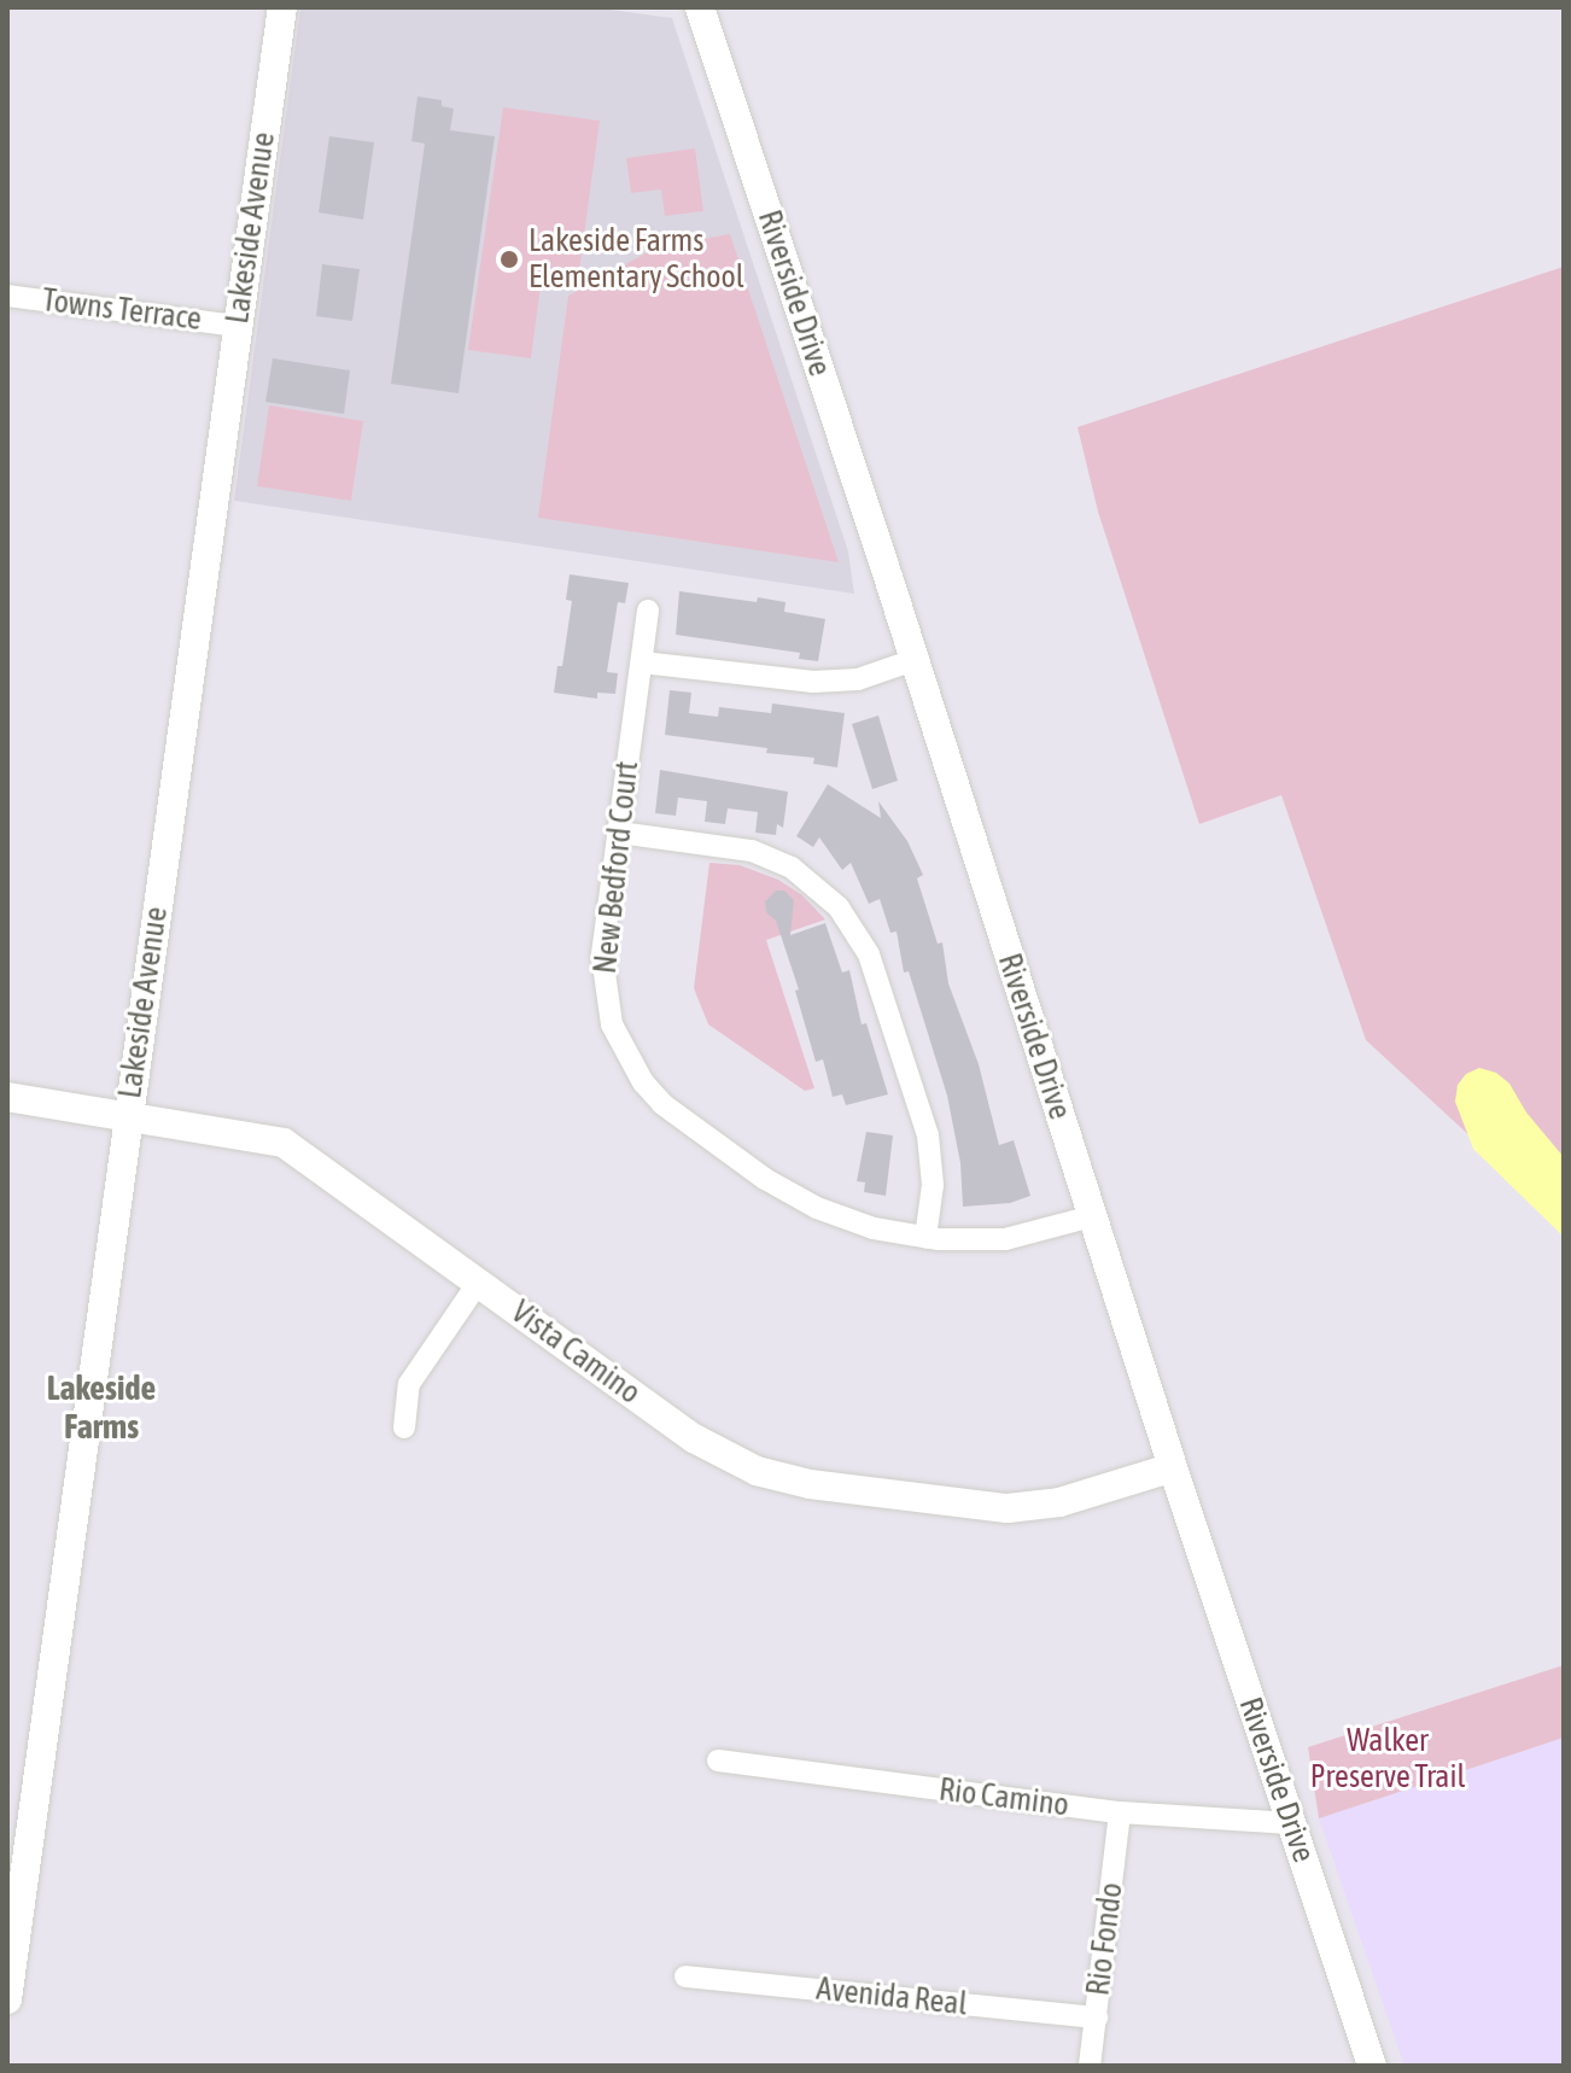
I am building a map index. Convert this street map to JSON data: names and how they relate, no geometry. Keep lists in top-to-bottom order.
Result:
{
  "streets": {
    "street": [
      "Lakeside Avenue",
      "Riverside Drive",
      "Towns Terrace",
      "New Bedford Court",
      "Vista Camino",
      "Rio Camino",
      "Rio Fondo",
      "Avenida Real"
    ]
  },
  "crossings": [
    ["Lakeside Avenue", "Towns Terrace"],
    ["Lakeside Avenue", "Vista Camino"],
    ["Riverside Drive", "New Bedford Court"],
    ["Riverside Drive", "Vista Camino"],
    ["Riverside Drive", "Rio Camino"],
    ["Rio Camino", "Rio Fondo"],
    ["Rio Fondo", "Avenida Real"]
  ],
  "districts": ["Lakeside Farms"],
  "parks": ["Walker Preserve Trail"],
  "places": ["Lakeside Farms Elementary School"]
}
